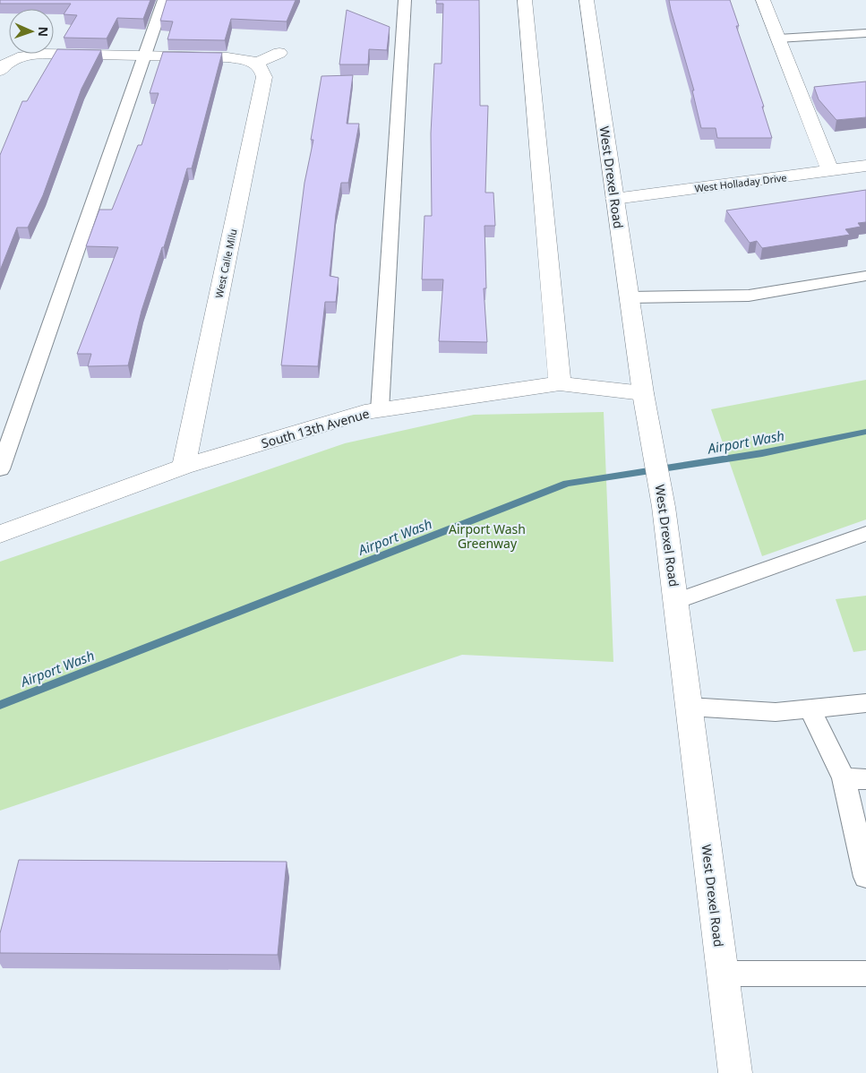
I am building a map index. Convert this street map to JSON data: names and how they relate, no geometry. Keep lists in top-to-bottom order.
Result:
{
  "streets": {
    "street": [
      "West Drexel Road",
      "West Holladay Drive",
      "West Calle Milu",
      "South 13th Avenue"
    ]
  },
  "crossings": [
    ["West Drexel Road", "West Holladay Drive"],
    ["West Drexel Road", "South 13th Avenue"],
    ["West Calle Milu", "South 13th Avenue"]
  ],
  "water": ["Airport Wash"],
  "parks": ["Airport Wash Greenway"],
  "north": "right"
}
